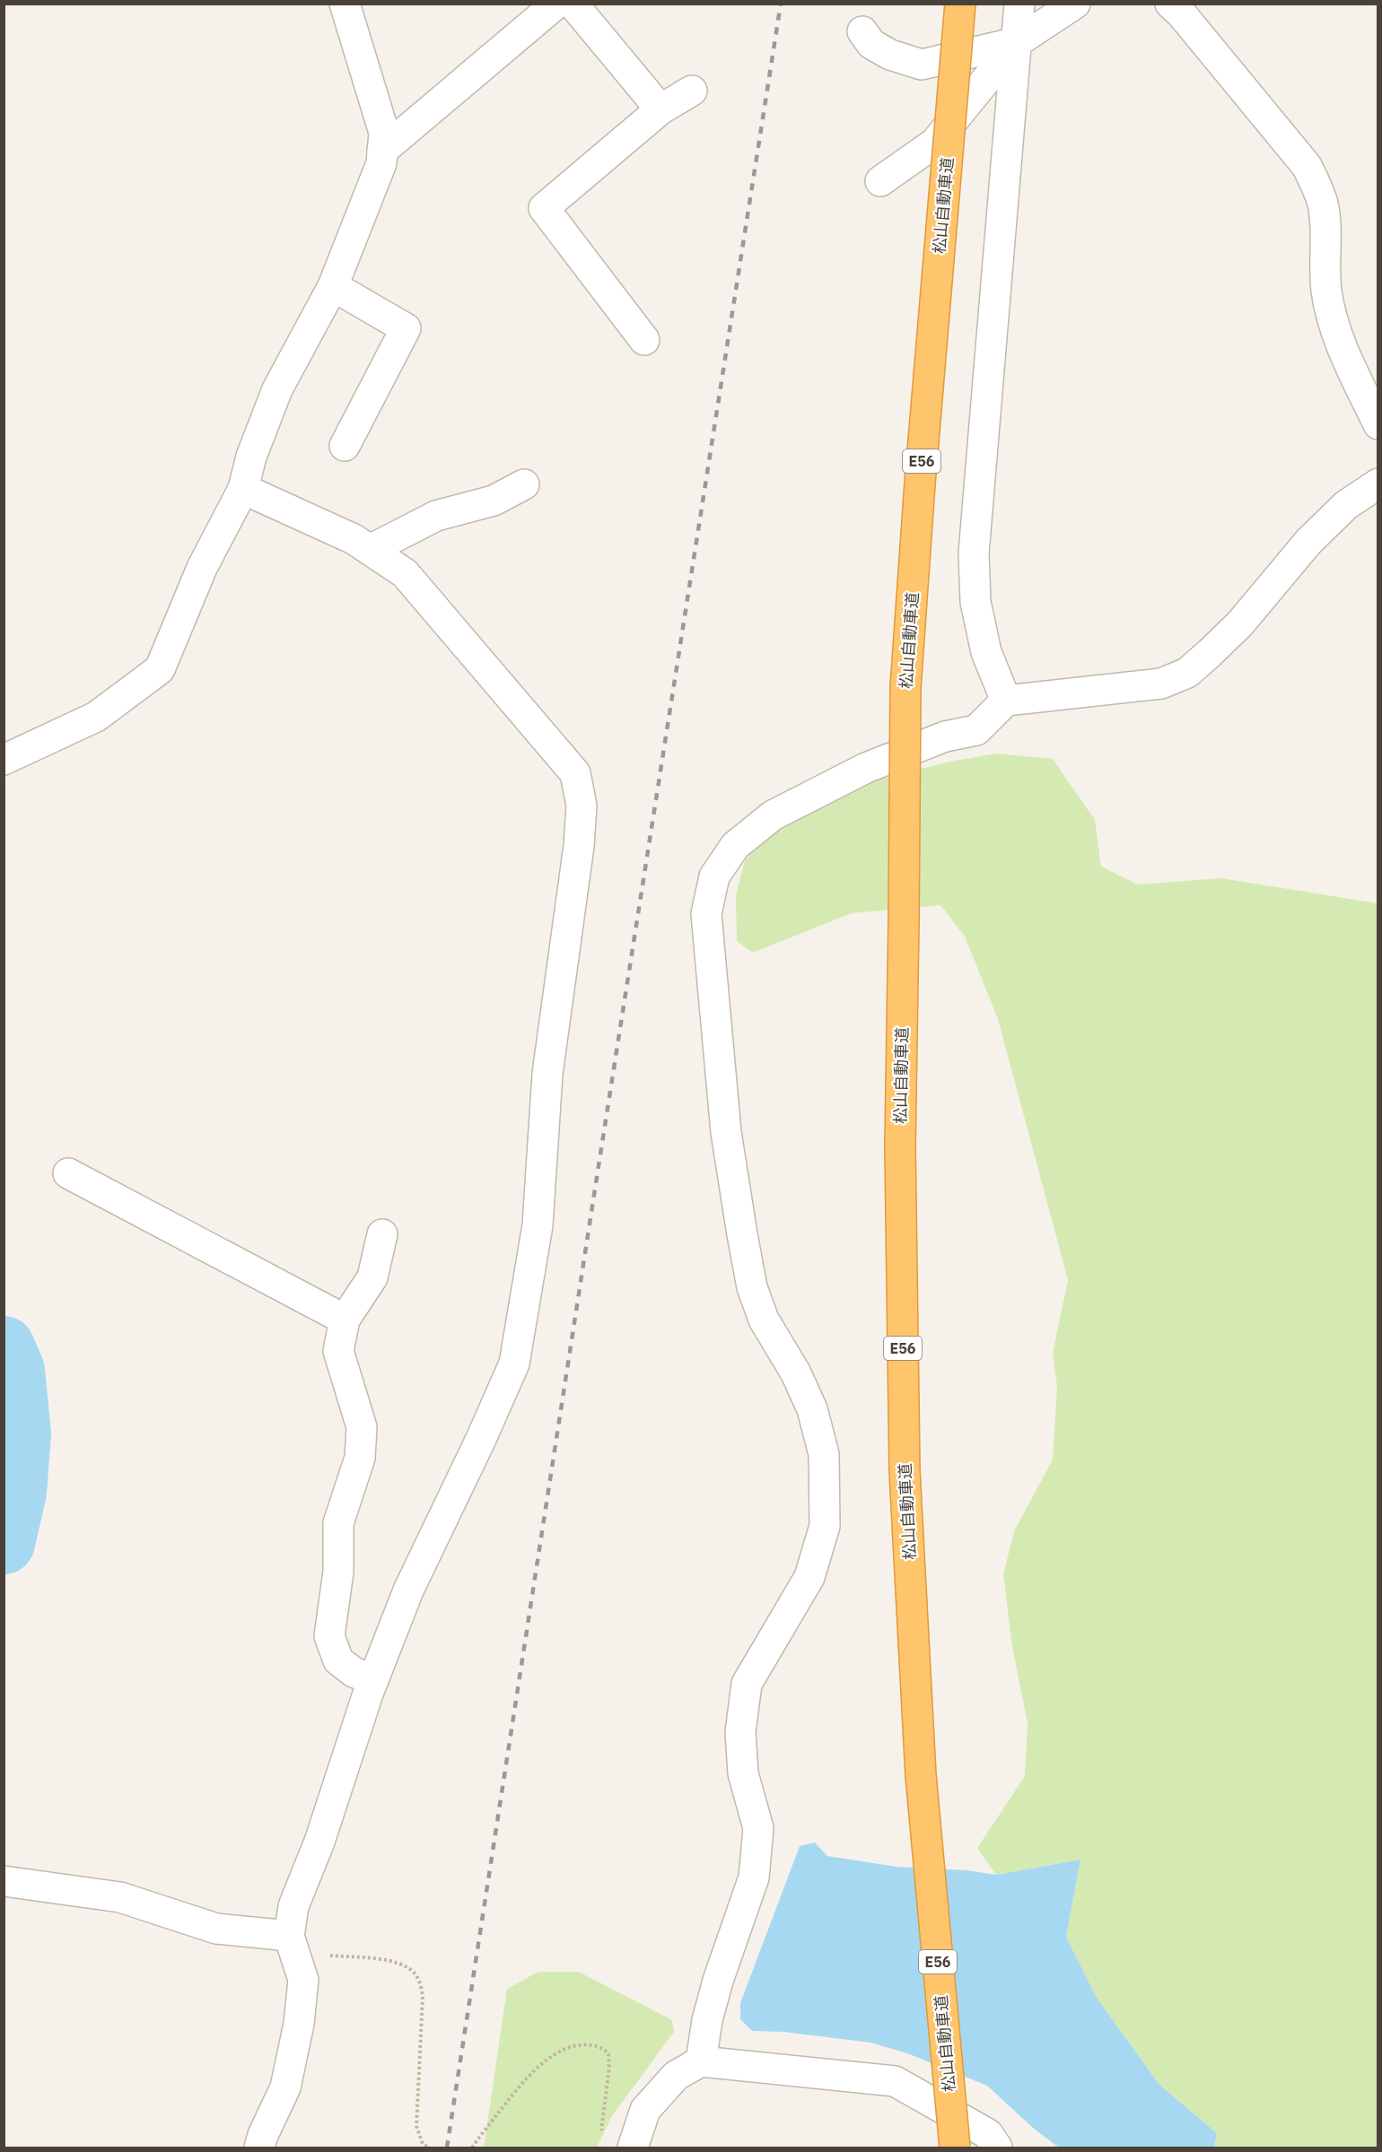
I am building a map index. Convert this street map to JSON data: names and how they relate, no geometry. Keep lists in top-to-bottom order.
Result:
{
  "streets": {
    "highway": ["松山自動車道", "E56"]
  }
}
